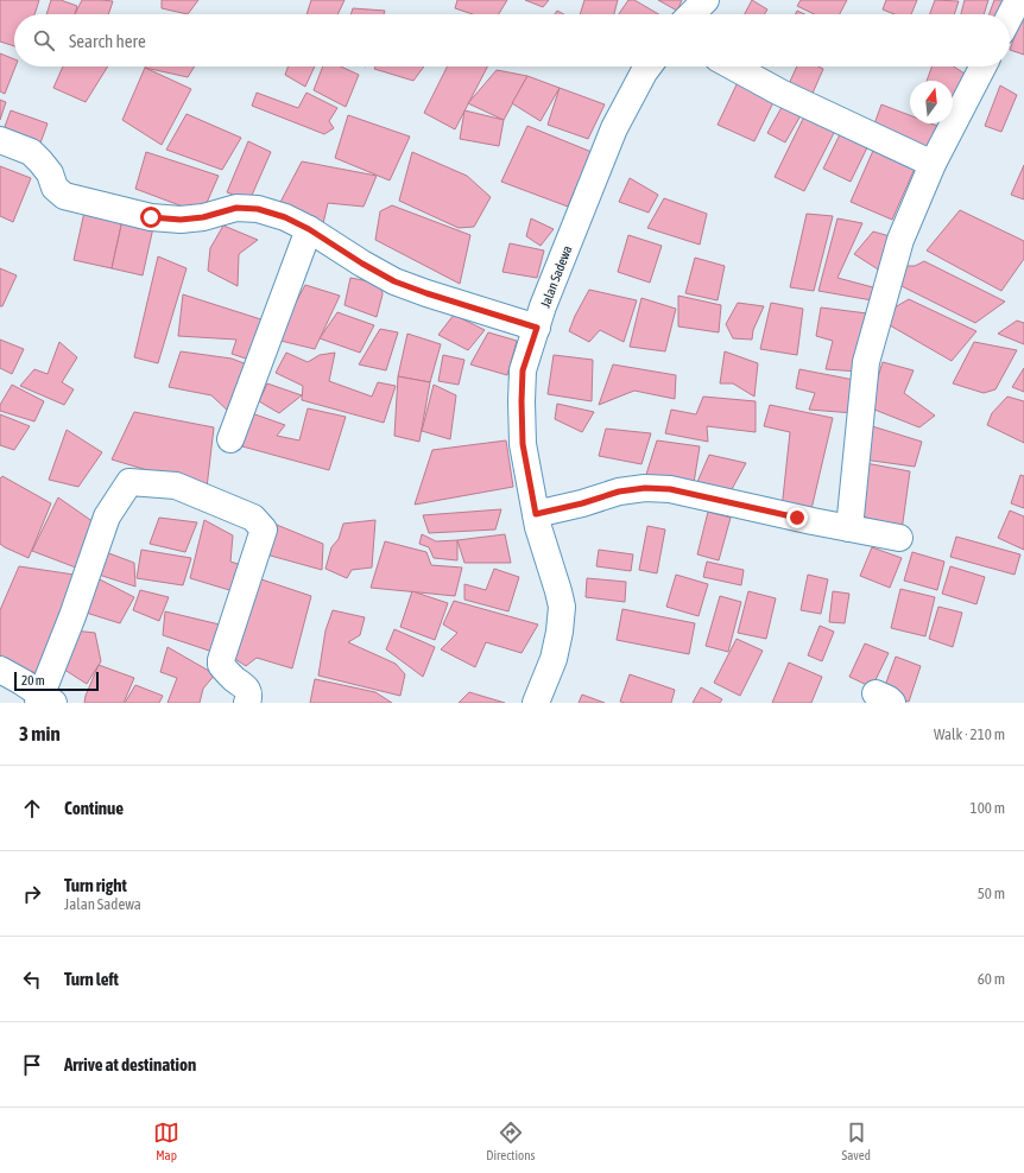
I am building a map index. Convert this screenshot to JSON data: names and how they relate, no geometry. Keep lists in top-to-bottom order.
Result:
{
  "streets": {
    "street": ["Jalan Sadewa"]
  },
  "scale_bar": "20 m",
  "north": "top",
  "page": {
    "search": "Search here",
    "scale": "20 m",
    "heading": ["3 min", "Walk · 210 m"],
    "list": [
      ["Continue", "100 m"],
      ["Turn right", "Jalan Sadewa", "50 m"],
      ["Turn left", "60 m"],
      "Arrive at destination"
    ],
    "nav": ["Map", "Directions", "Saved"]
  }
}
